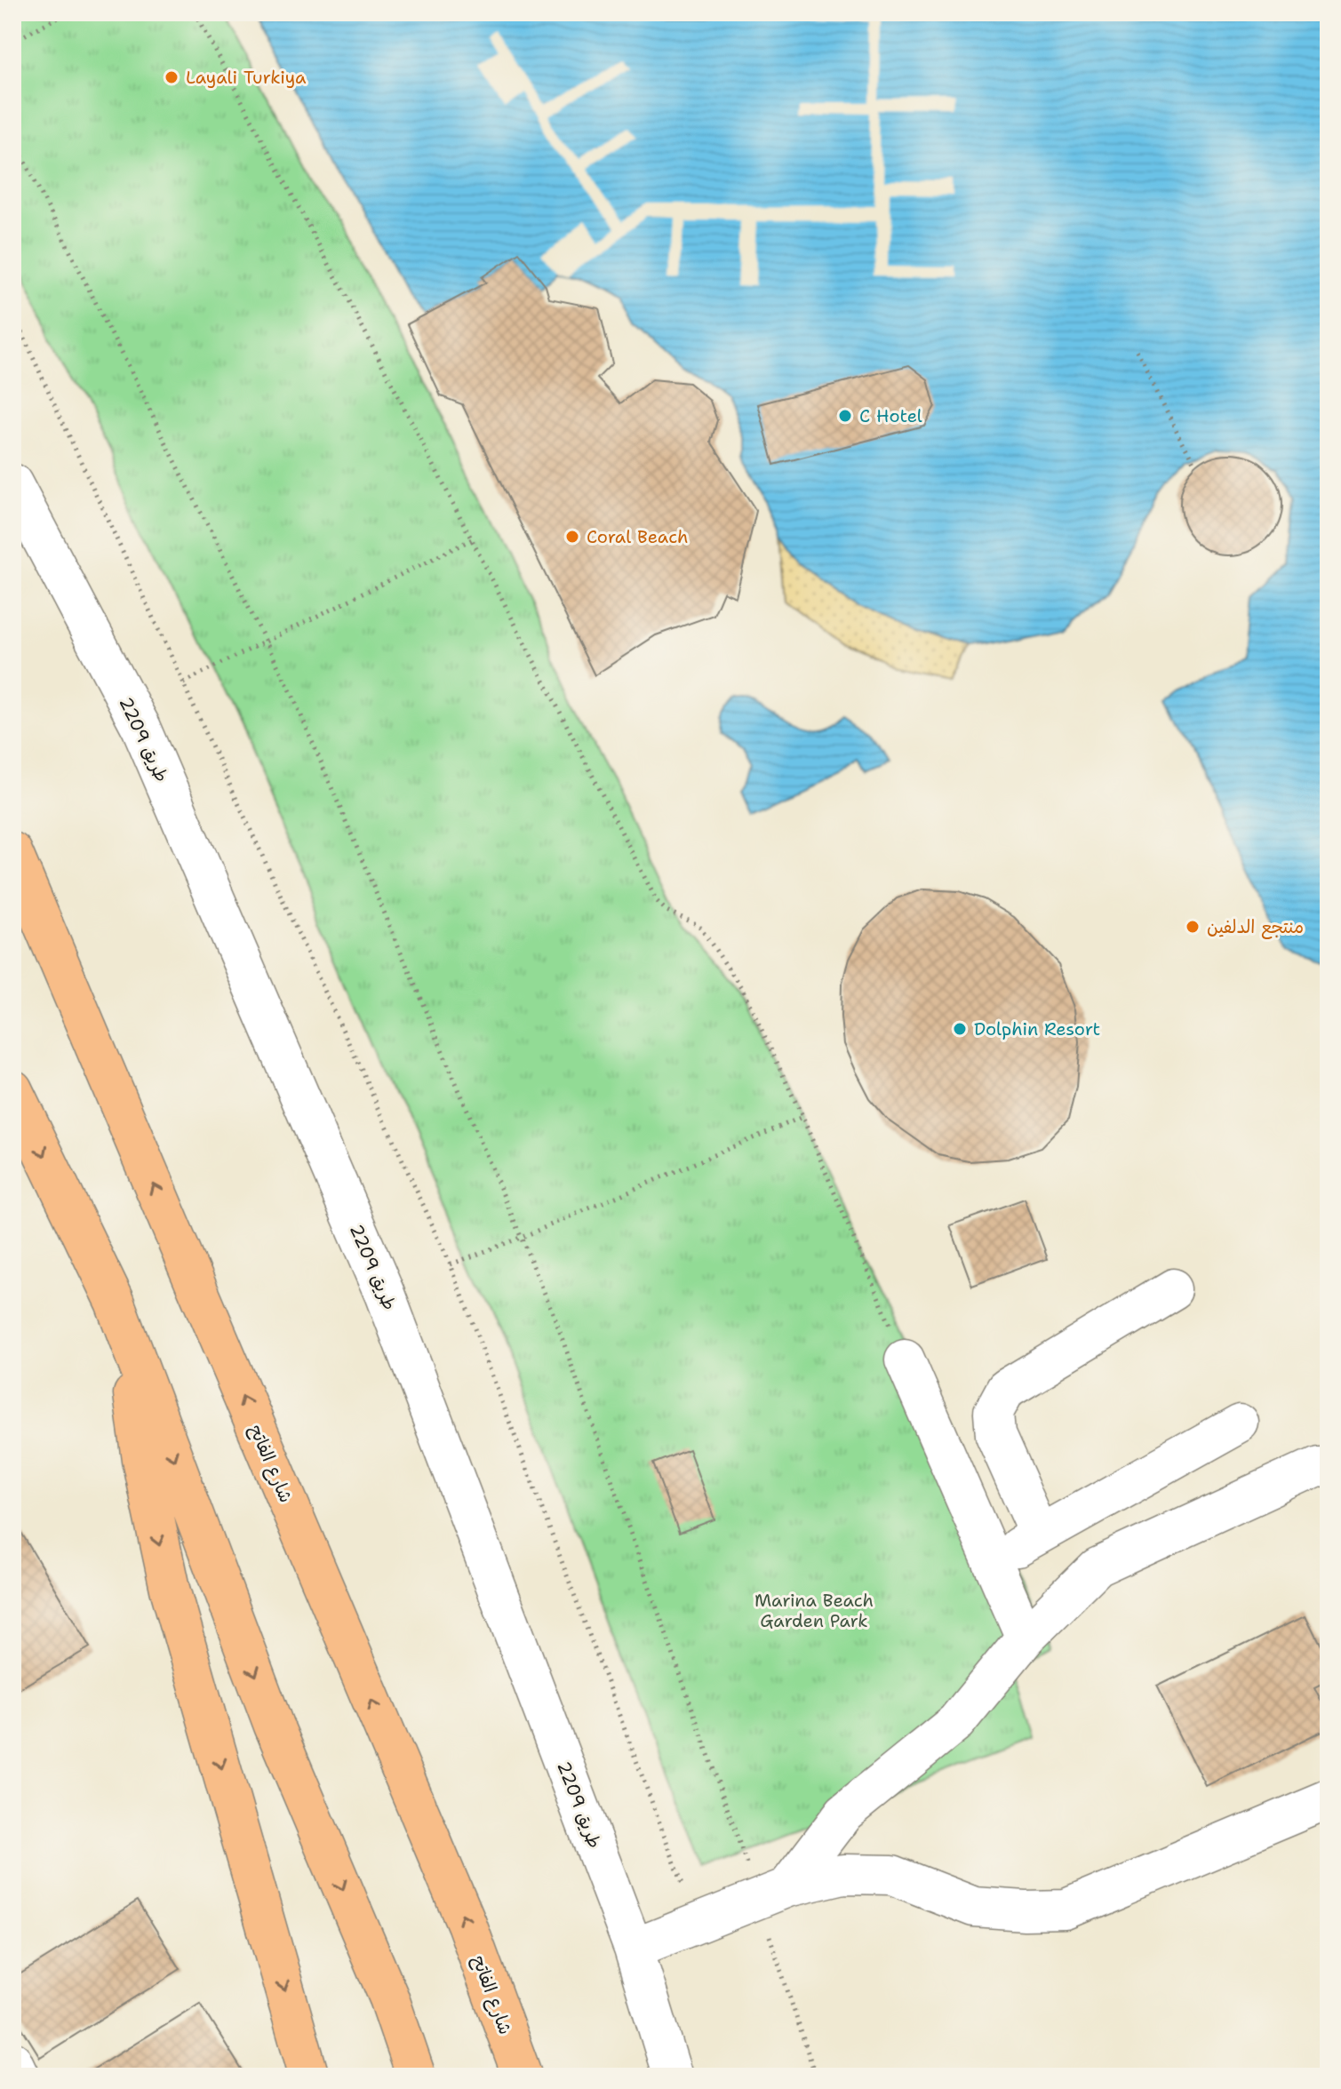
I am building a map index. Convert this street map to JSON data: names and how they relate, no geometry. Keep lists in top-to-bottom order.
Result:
{
  "streets": {
    "main road": ["شارع الفاتح"],
    "street": ["طريق 2209"]
  },
  "parks": ["Marina Beach Garden Park"],
  "places": [
    "Layali Turkiya",
    "C Hotel",
    "Coral Beach",
    "منتجع الدلفين",
    "Dolphin Resort"
  ]
}
